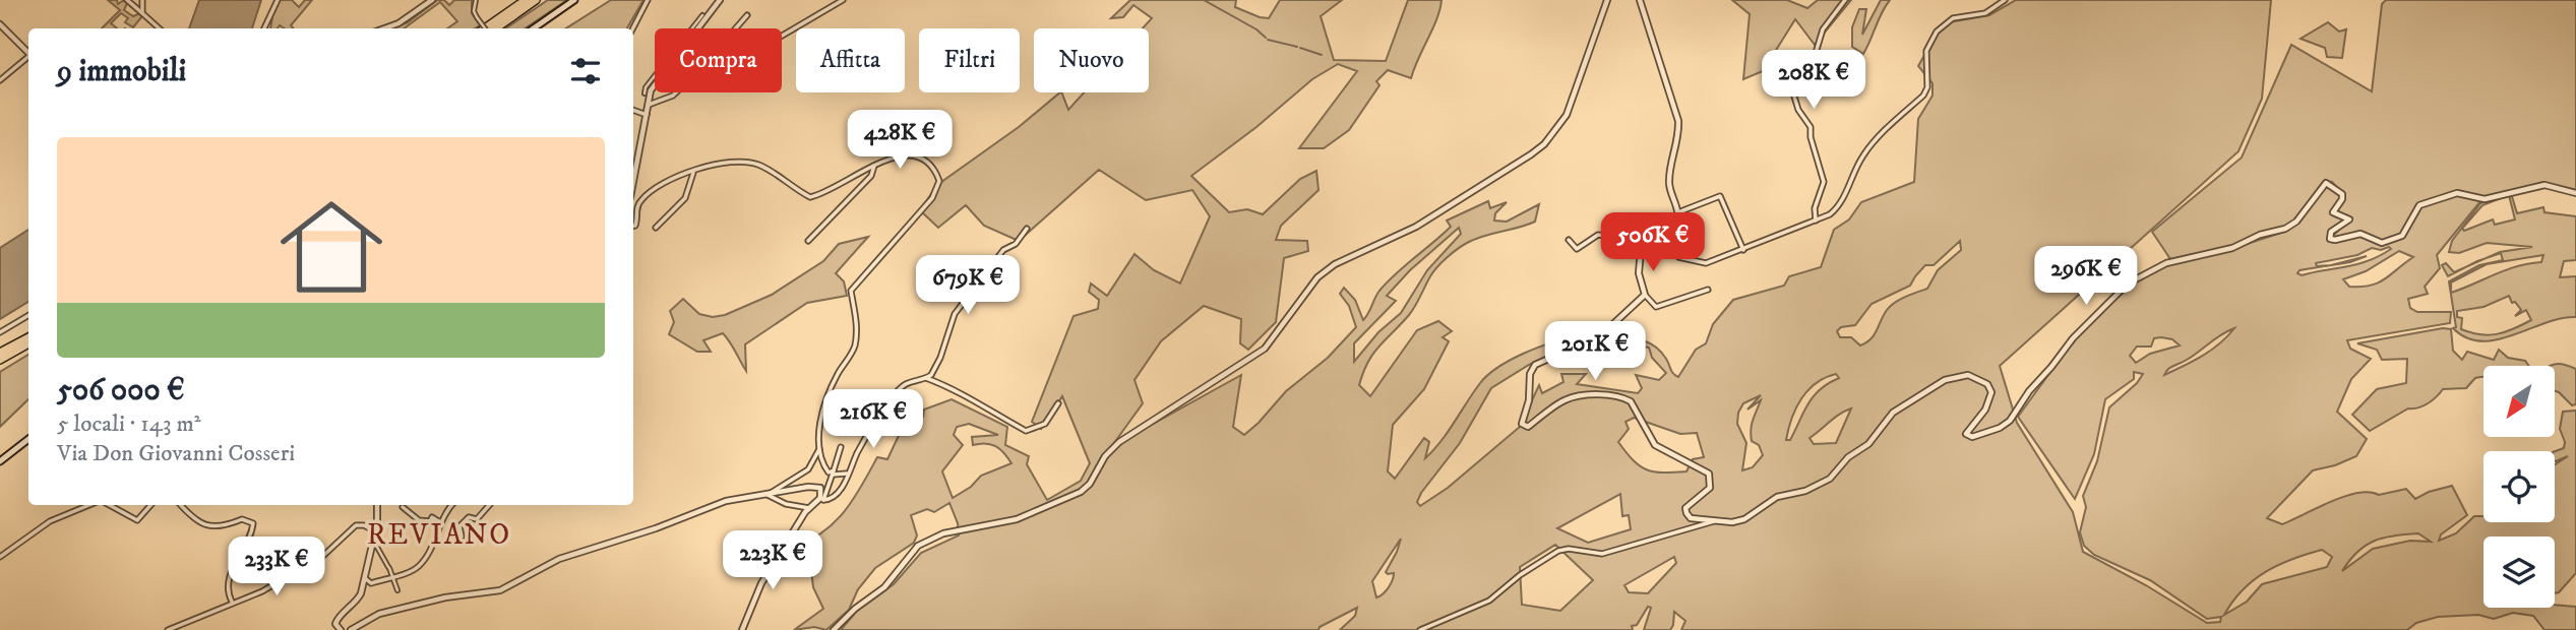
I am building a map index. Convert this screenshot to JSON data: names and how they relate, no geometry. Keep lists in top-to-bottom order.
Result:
{
  "districts": ["REVIANO"],
  "north": "bottom left",
  "page": {
    "chip": [
      "Compra",
      "Affitta",
      "Filtri",
      "Nuovo"
    ],
    "heading": "9 immobili",
    "price": [
      "208K €",
      "428K €",
      "506K €",
      "296K €",
      "679K €",
      "201K €",
      "216K €",
      "223K €",
      "233K €"
    ],
    "list": [
      {
        "name": "506 000 €",
        "note": "5 locali · 143 m² · Via Don Giovanni Cosseri"
      }
    ]
  }
}
